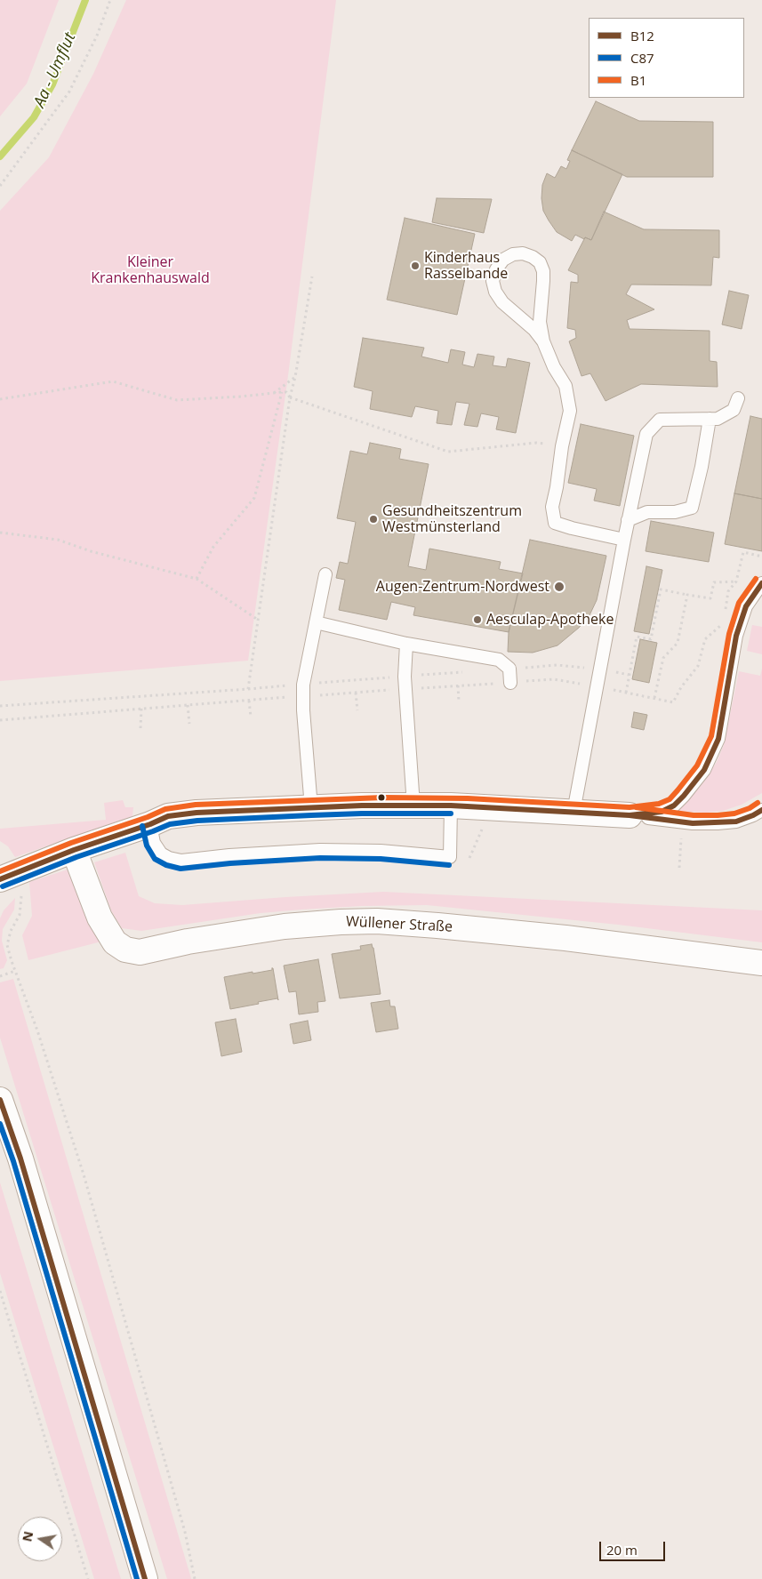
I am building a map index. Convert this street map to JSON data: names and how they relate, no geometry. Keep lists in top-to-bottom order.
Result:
{
  "streets": {
    "street": ["Wüllener Straße"]
  },
  "water": ["Aa - Umflut"],
  "parks": ["Kleiner Krankenhauswald"],
  "places": [
    "Kinderhaus Rasselbande",
    "Gesundheitszentrum Westmünsterland",
    "Augen-Zentrum-Nordwest",
    "Aesculap-Apotheke"
  ],
  "lines": ["transit line B1", "transit line B12", "transit line C87"],
  "legend": ["B12", "C87", "B1"],
  "scale_bar": "20 m",
  "north": "left"
}
